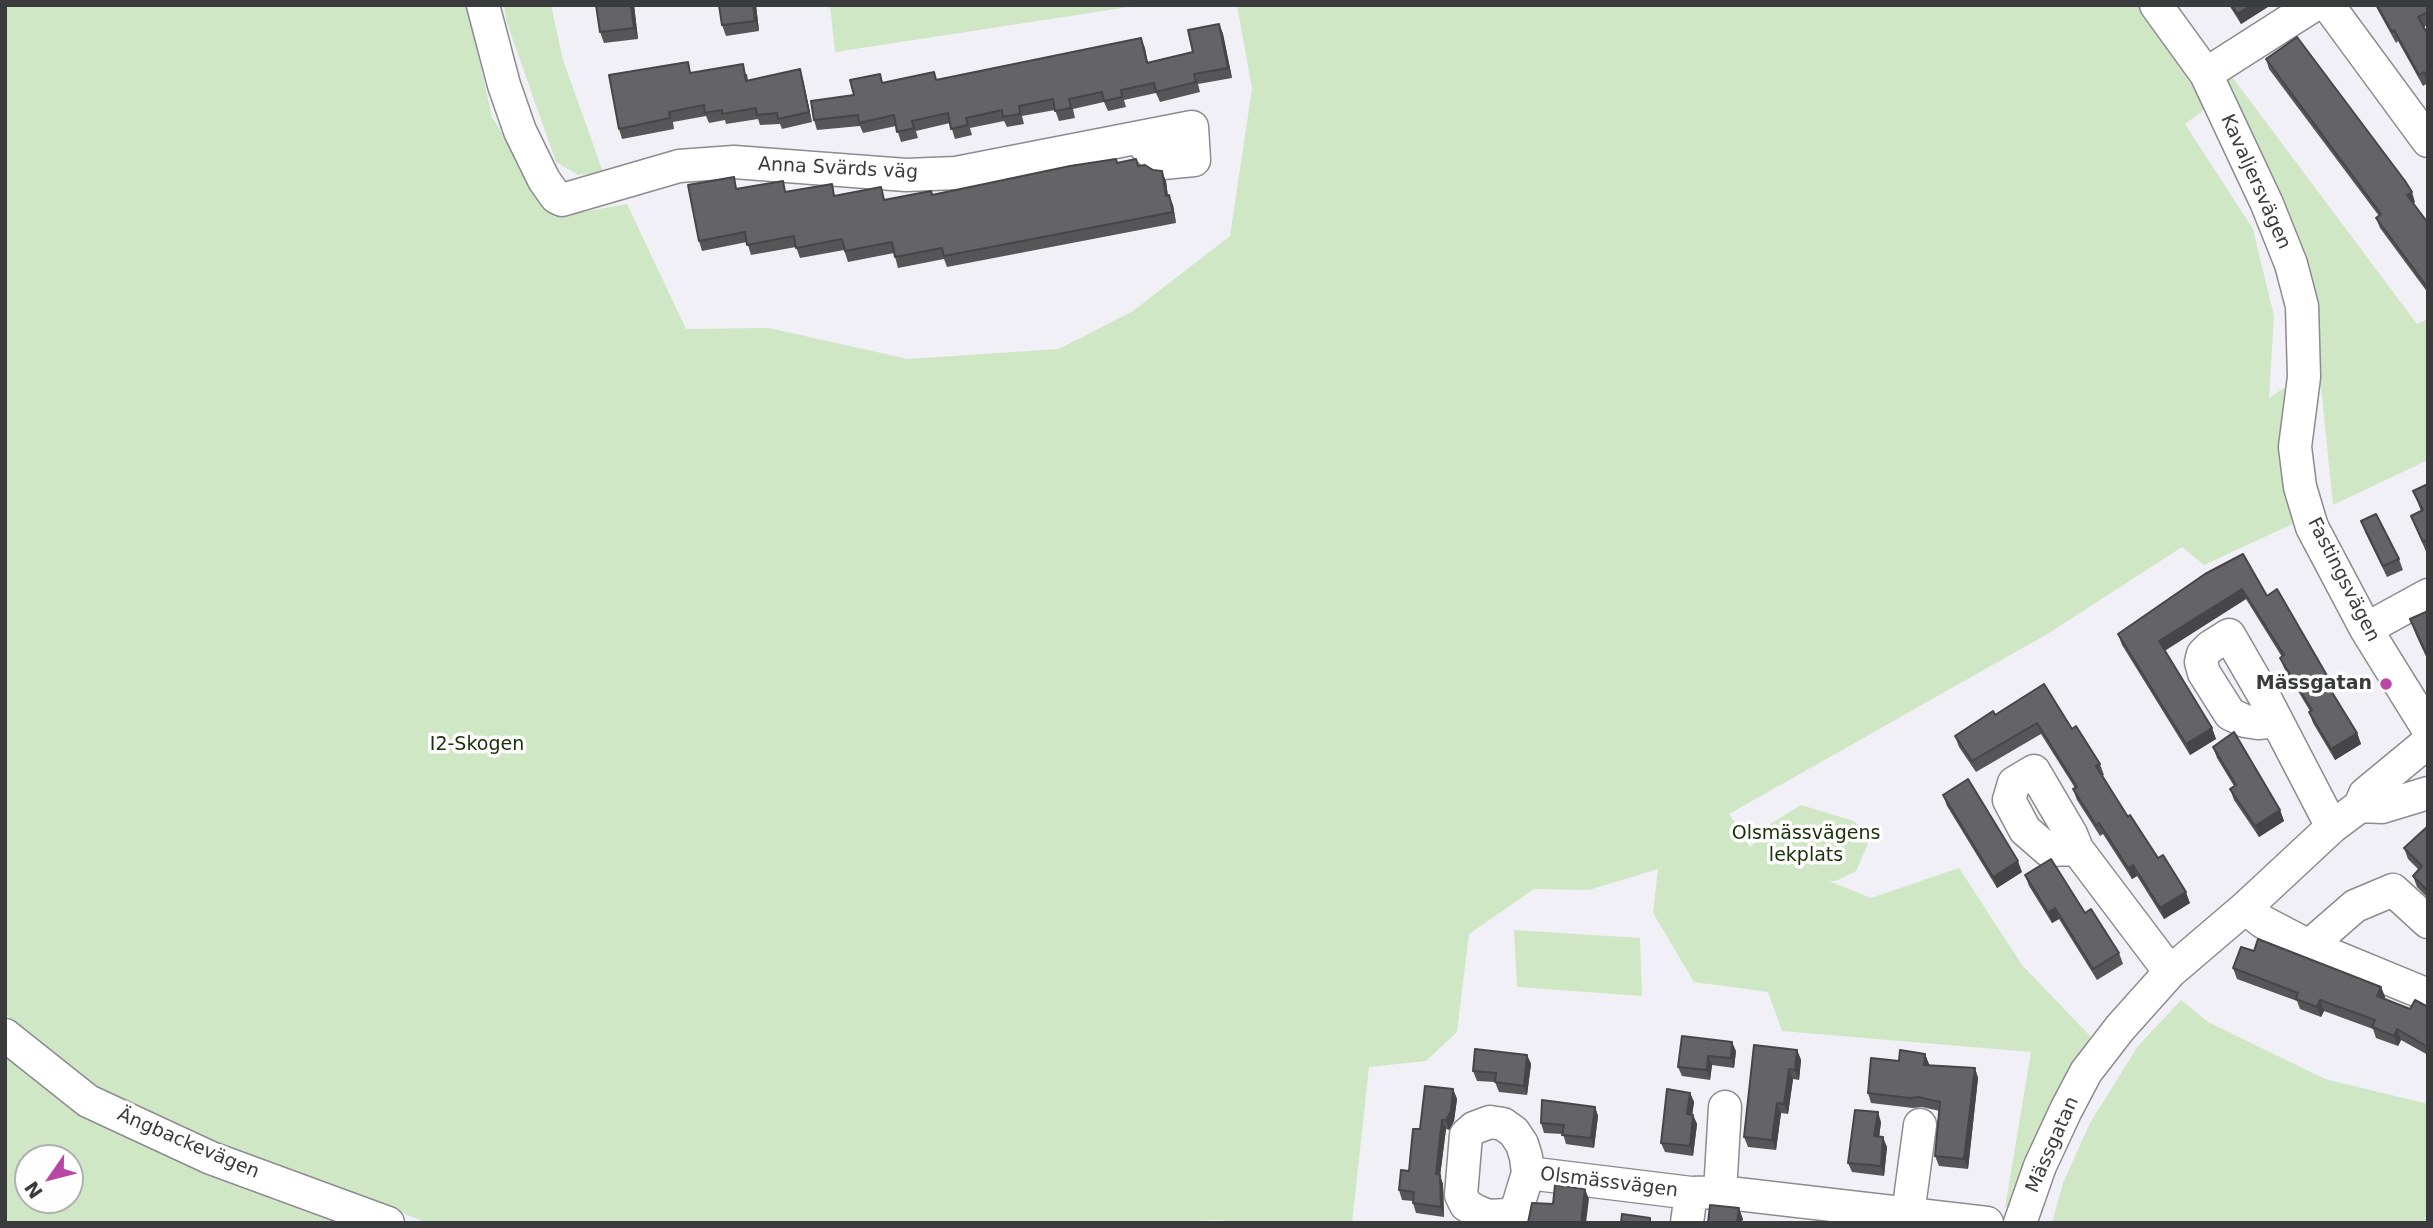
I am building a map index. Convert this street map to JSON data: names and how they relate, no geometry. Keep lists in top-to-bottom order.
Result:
{
  "streets": {
    "street": [
      "Anna Svärds väg",
      "Kavaljersvägen",
      "Fastingsvägen",
      "Ängbackevägen",
      "Mässgatan",
      "Olsmässvägen"
    ]
  },
  "crossings": [
    ["Kavaljersvägen", "Fastingsvägen"]
  ],
  "parks": ["I2-Skogen", "Olsmässvägens lekplats"],
  "places": ["Mässgatan"],
  "north": "bottom left"
}
